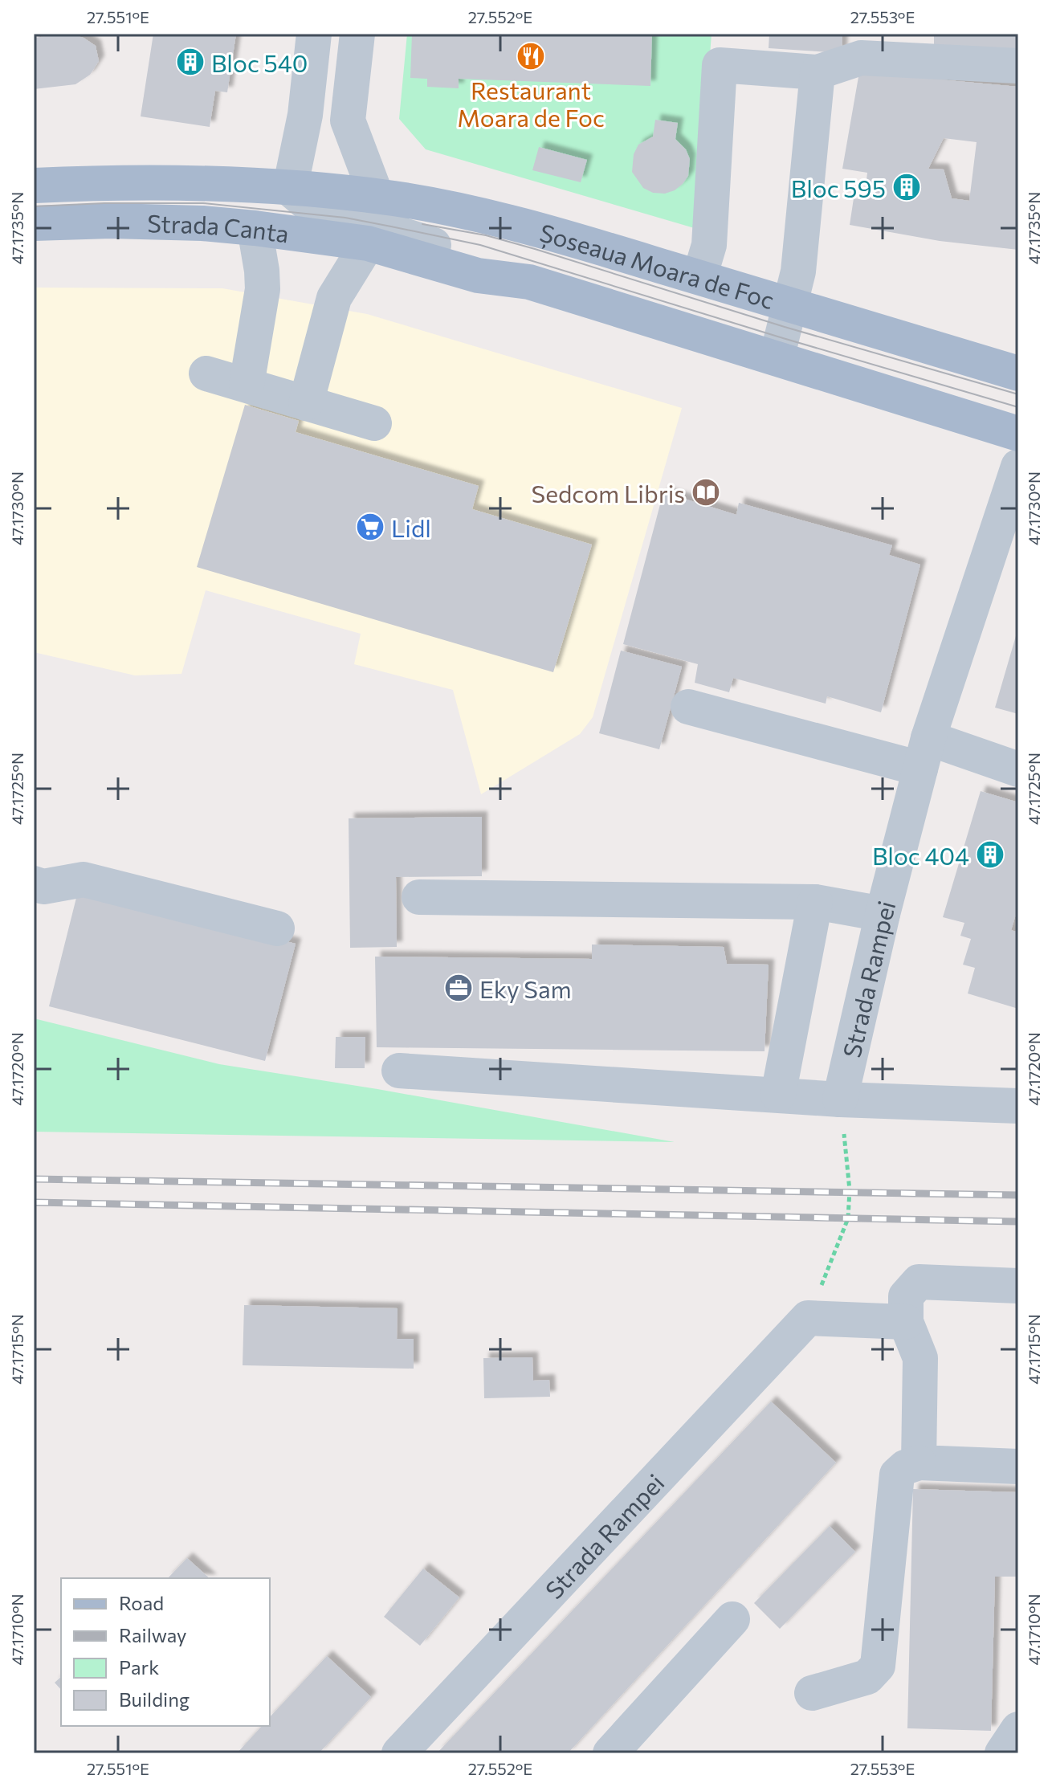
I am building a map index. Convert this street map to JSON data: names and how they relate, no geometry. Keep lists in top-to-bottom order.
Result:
{
  "streets": {
    "main road": ["Strada Canta", "Șoseaua Moara de Foc"],
    "street": ["Strada Rampei"]
  },
  "crossings": [
    ["Strada Canta", "Șoseaua Moara de Foc"]
  ],
  "places": {
    "restaurant": ["Restaurant Moara de Foc"],
    "building": ["Bloc 540", "Bloc 595", "Bloc 404"],
    "library": ["Sedcom Libris"],
    "supermarket": ["Lidl"],
    "office": ["Eky Sam"]
  },
  "legend": [
    "Road",
    "Railway",
    "Park",
    "Building"
  ],
  "coordinates": [
    "27.551°E",
    "27.552°E",
    "27.553°E",
    "47.1735°N",
    "47.1730°N",
    "47.1725°N",
    "47.1720°N",
    "47.1715°N",
    "47.1710°N"
  ]
}
